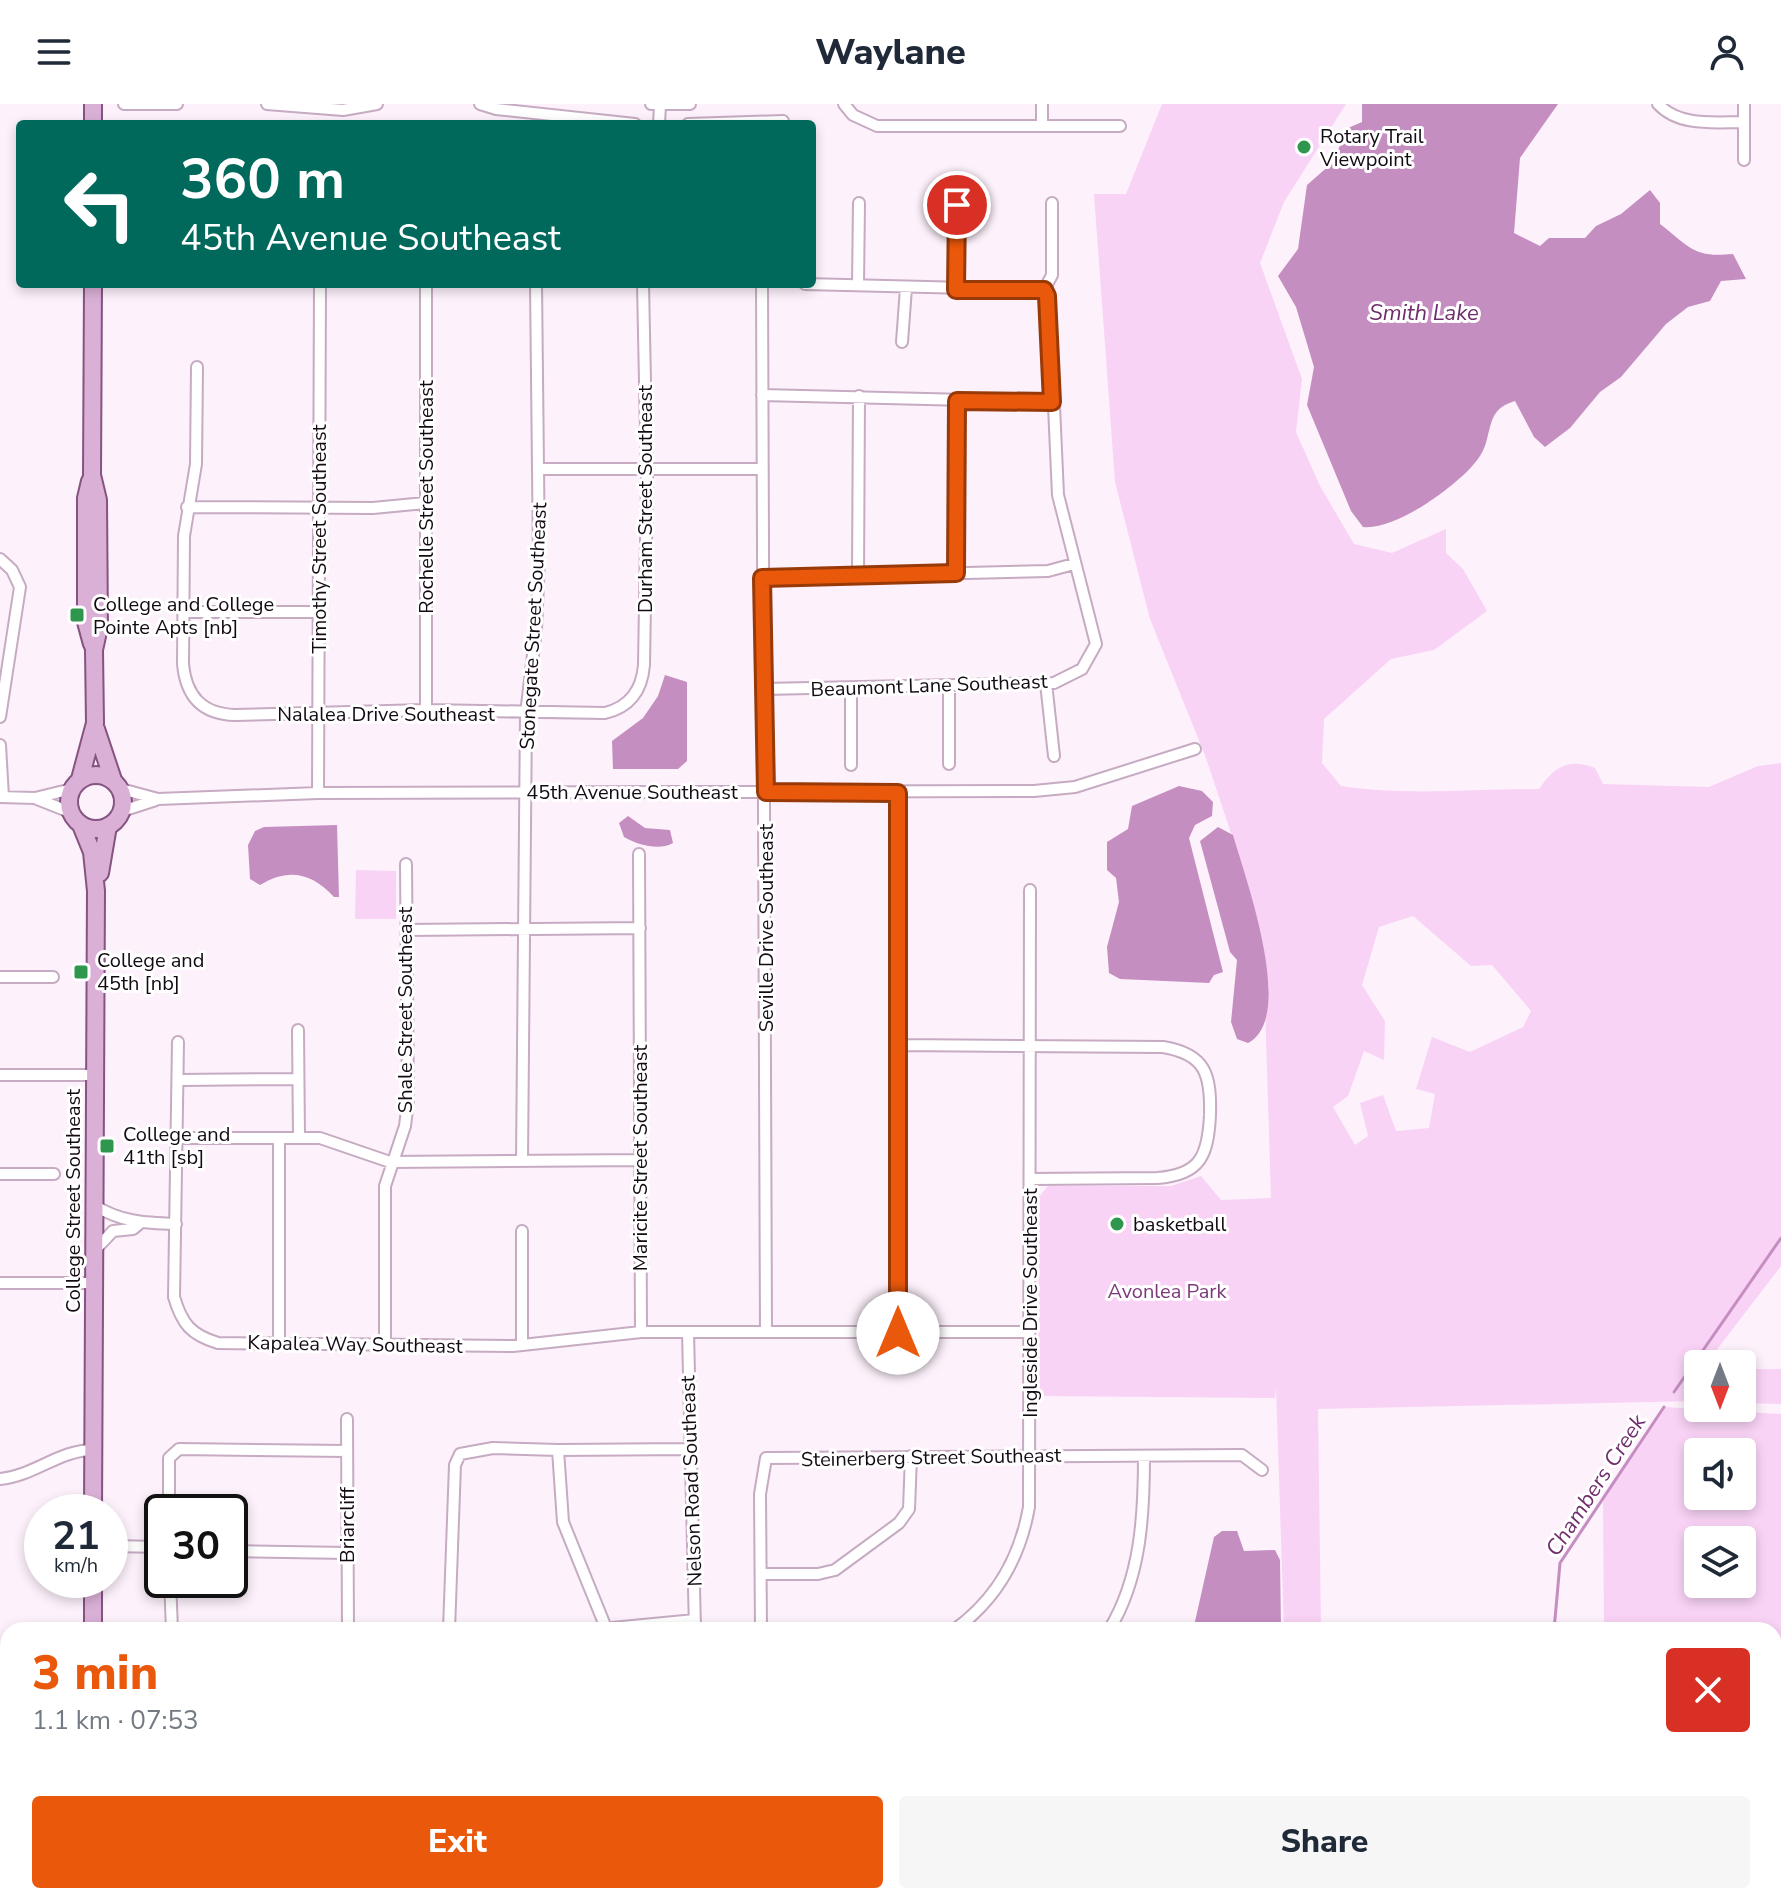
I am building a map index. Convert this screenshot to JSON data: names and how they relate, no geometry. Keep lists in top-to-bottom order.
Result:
{
  "streets": {
    "main road": ["College Street Southeast"],
    "street": [
      "Rochelle Street Southeast",
      "Durham Street Southeast",
      "Timothy Street Southeast",
      "Stonegate Street Southeast",
      "Beaumont Lane Southeast",
      "Nalalea Drive Southeast",
      "45th Avenue Southeast",
      "Seville Drive Southeast",
      "Shale Street Southeast",
      "Maricite Street Southeast",
      "Ingleside Drive Southeast",
      "Kapalea Way Southeast",
      "Steinerberg Street Southeast",
      "Nelson Road Southeast",
      "Briarcliff"
    ]
  },
  "crossings": [
    ["Rochelle Street Southeast", "Nalalea Drive Southeast"],
    ["Durham Street Southeast", "Nalalea Drive Southeast"],
    ["Timothy Street Southeast", "Nalalea Drive Southeast"],
    ["Timothy Street Southeast", "45th Avenue Southeast"],
    ["Stonegate Street Southeast", "Nalalea Drive Southeast"],
    ["Stonegate Street Southeast", "45th Avenue Southeast"],
    ["Beaumont Lane Southeast", "Seville Drive Southeast"],
    ["45th Avenue Southeast", "Seville Drive Southeast"],
    ["45th Avenue Southeast", "College Street Southeast"],
    ["Shale Street Southeast", "Kapalea Way Southeast"],
    ["Ingleside Drive Southeast", "Steinerberg Street Southeast"]
  ],
  "water": ["Smith Lake", "Chambers Creek"],
  "parks": ["Avonlea Park"],
  "places": {
    "other": ["Rotary Trail Viewpoint", "basketball"],
    "transit": ["College and College Pointe Apts [nb]", "College and 45th [nb]", "College and 41th [sb]"]
  },
  "north": "bottom",
  "page": {
    "header": "Waylane",
    "turn": ["360 m", "45th Avenue Southeast"],
    "speed": "21 km/h",
    "limit": "30",
    "heading": ["3 min", "1.1 km · 07:53"],
    "buttons": ["Exit", "Share"]
  }
}
